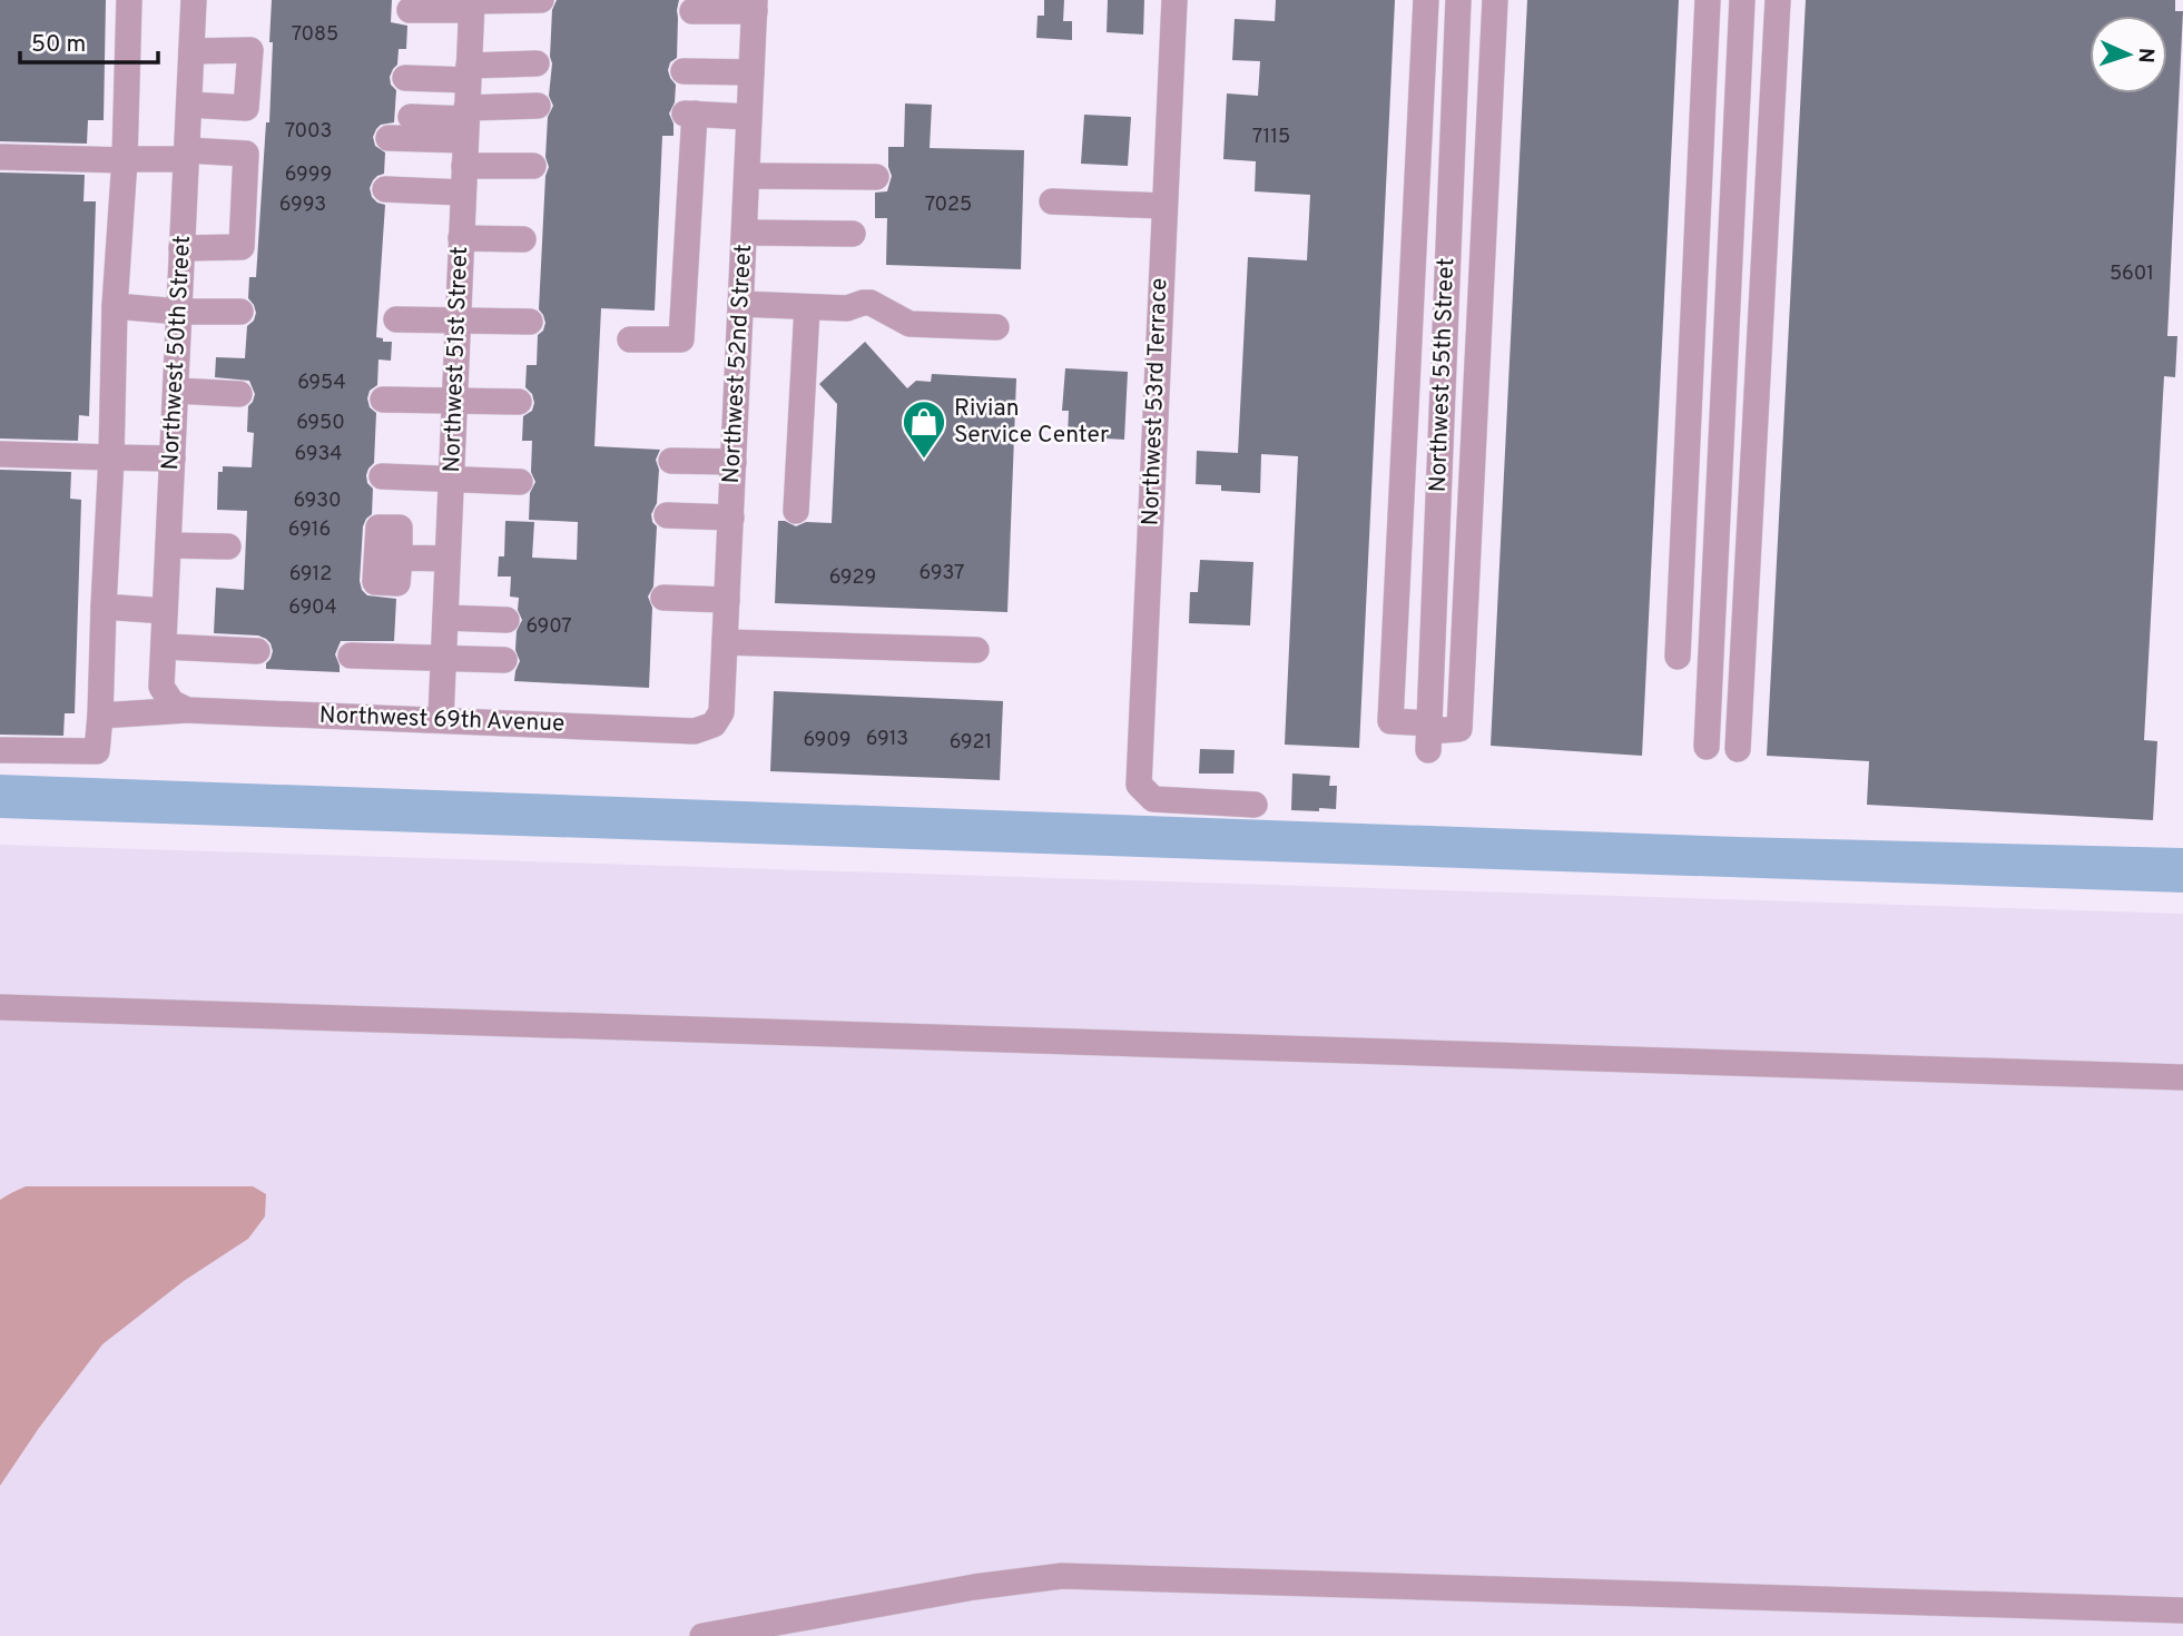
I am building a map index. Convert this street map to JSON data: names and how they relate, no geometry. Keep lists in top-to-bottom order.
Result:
{
  "streets": {
    "street": [
      "Northwest 50th Street",
      "Northwest 51st Street",
      "Northwest 52nd Street",
      "Northwest 55th Street",
      "Northwest 53rd Terrace",
      "Northwest 69th Avenue"
    ]
  },
  "crossings": [
    ["Northwest 50th Street", "Northwest 69th Avenue"],
    ["Northwest 51st Street", "Northwest 69th Avenue"],
    ["Northwest 52nd Street", "Northwest 69th Avenue"]
  ],
  "places": {
    "shop": ["Rivian Service Center"]
  },
  "house_numbers": [
    "7085",
    "7003",
    "7115",
    "6999",
    "6993",
    "7025",
    "5601",
    "6954",
    "6950",
    "6934",
    "6930",
    "6916",
    "6937",
    "6912",
    "6929",
    "6904",
    "6907",
    "6913",
    "6909",
    "6921"
  ],
  "scale_bar": "50 m",
  "north": "right"
}
